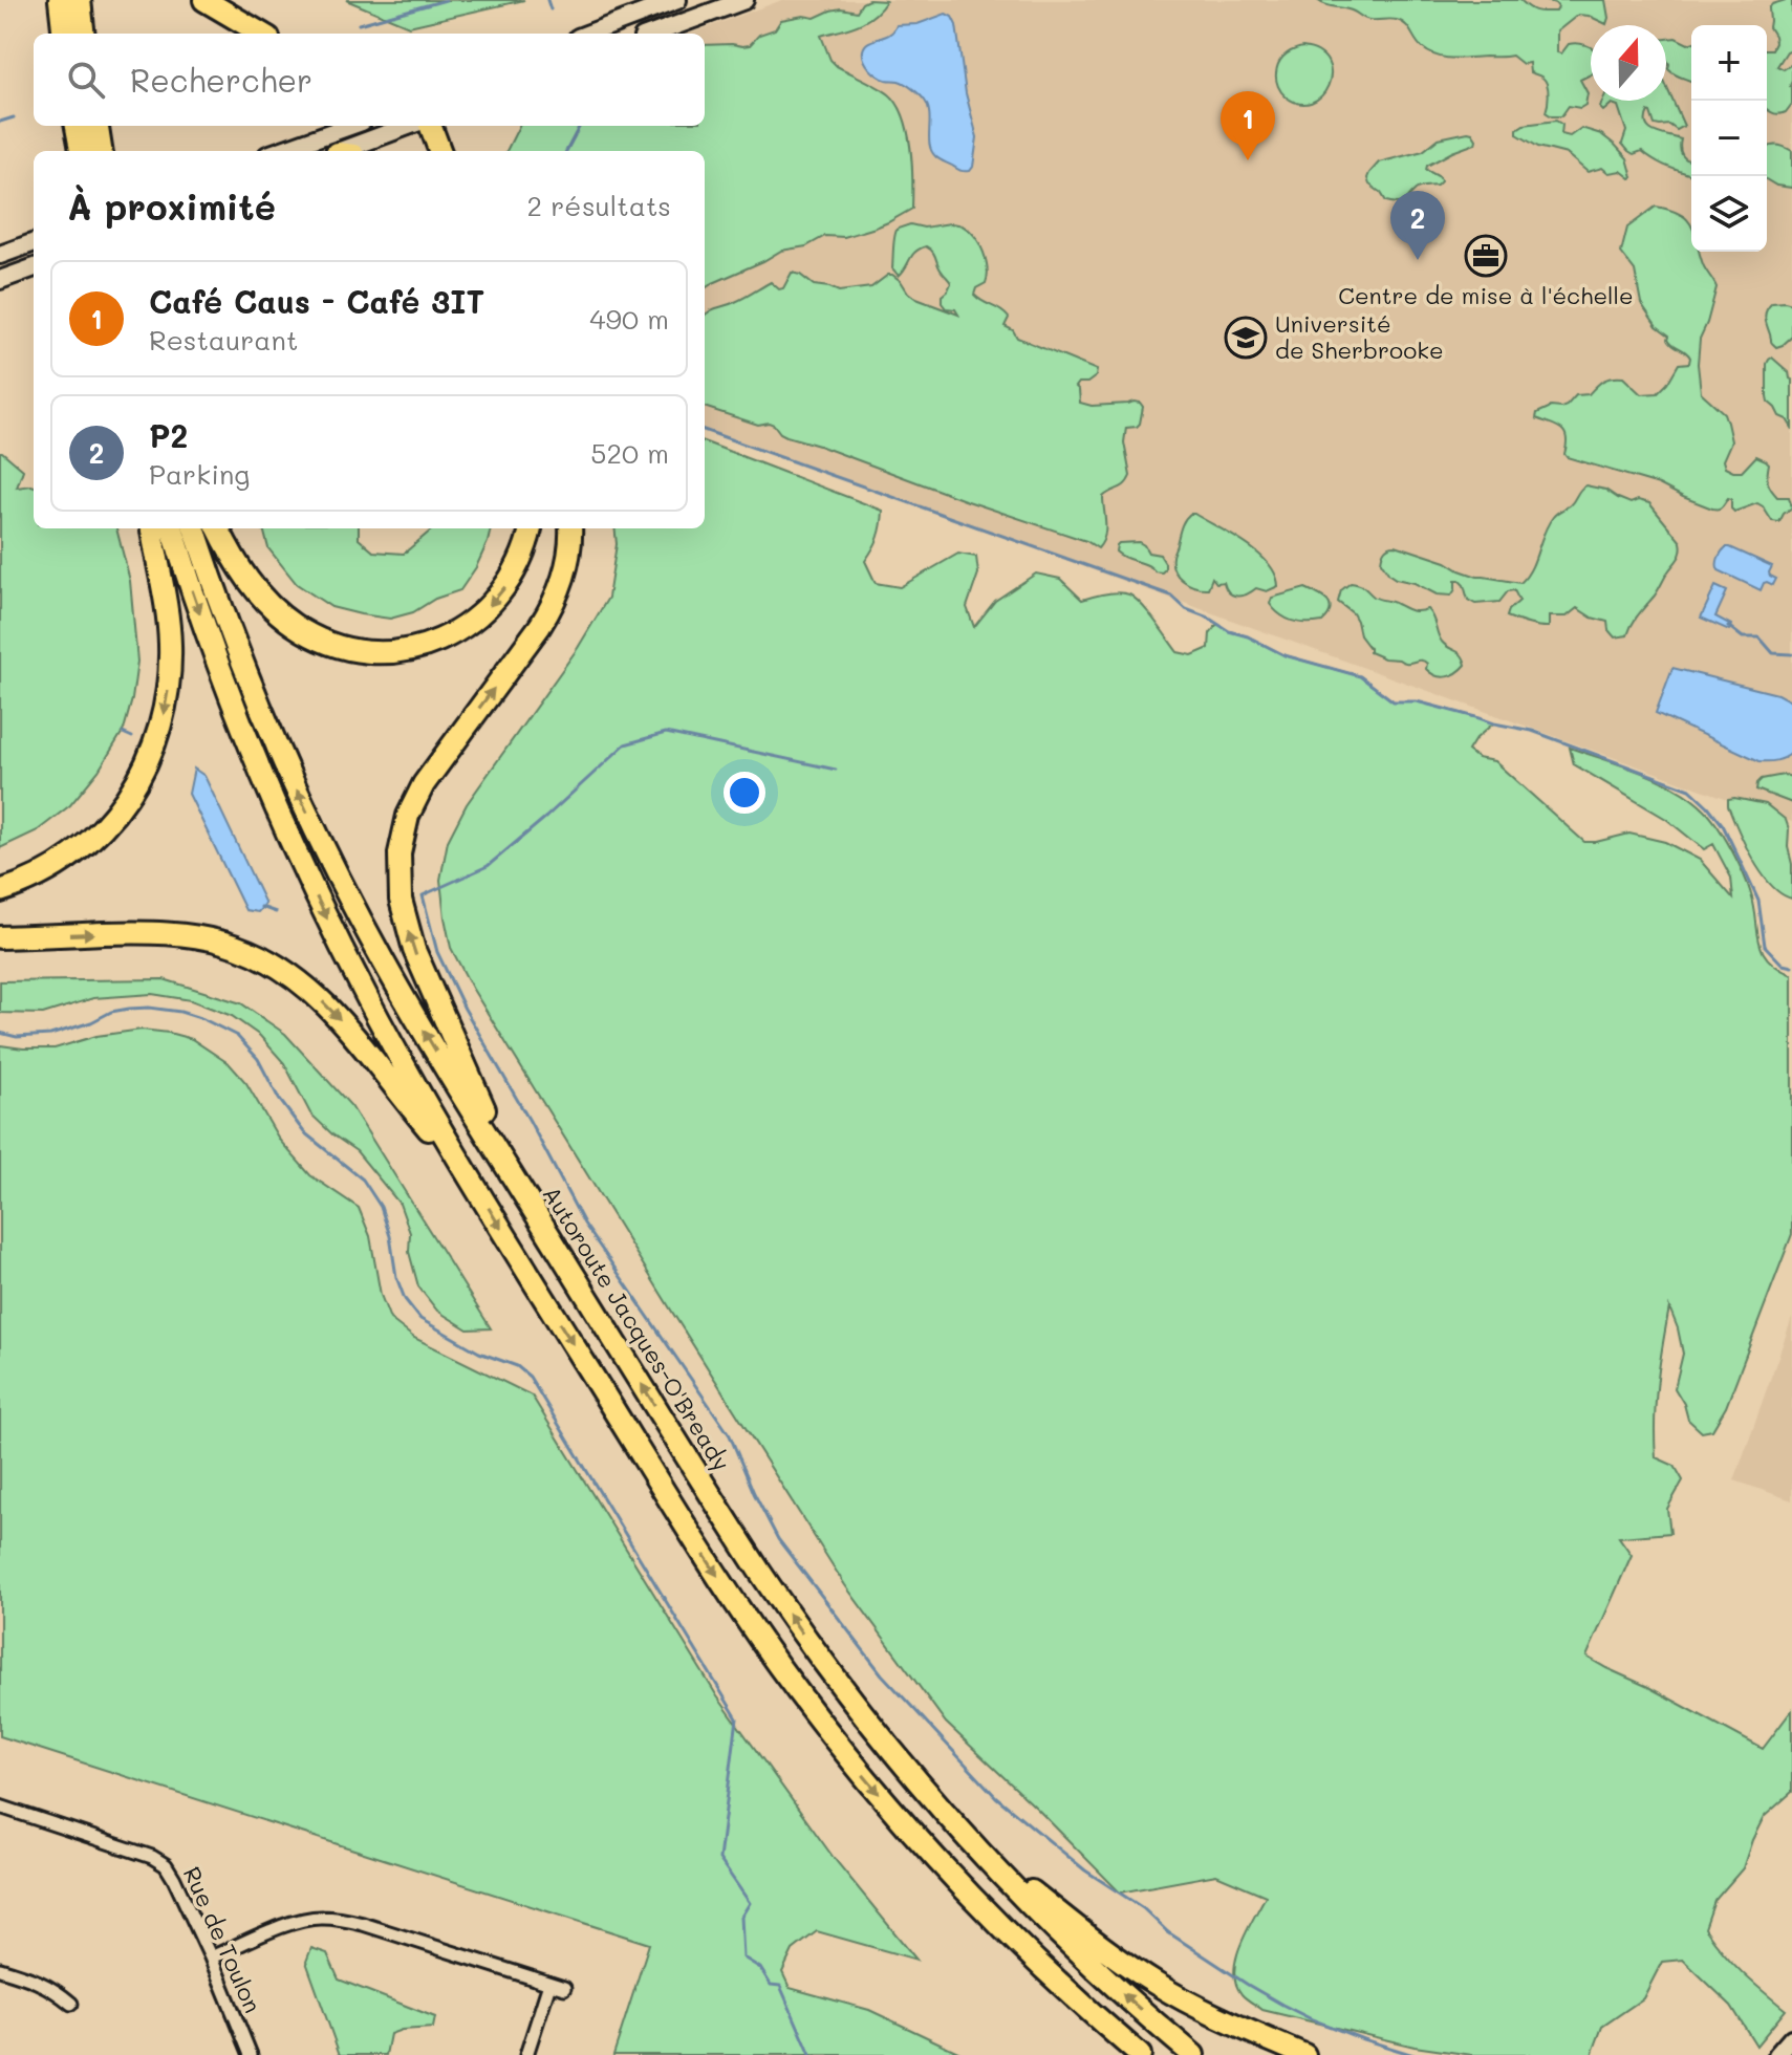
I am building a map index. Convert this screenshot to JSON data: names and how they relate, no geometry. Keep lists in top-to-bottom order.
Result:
{
  "streets": {
    "highway": ["Autoroute Jacques-O'Bready"],
    "street": ["Rue de Toulon"]
  },
  "places": {
    "office": ["Centre de mise à l'échelle"],
    "school or university": ["Université de Sherbrooke"]
  },
  "north": "top",
  "page": {
    "map_buttons": ["+", "−"],
    "search": "Rechercher",
    "pins": ["1", "2"],
    "heading": ["À proximité", "2 résultats"],
    "list": [
      {
        "mark": "1",
        "name": "Café Caus - Café 3IT",
        "note": "Restaurant",
        "value": "490 m"
      },
      {
        "mark": "2",
        "name": "P2",
        "note": "Parking",
        "value": "520 m"
      }
    ]
  }
}
